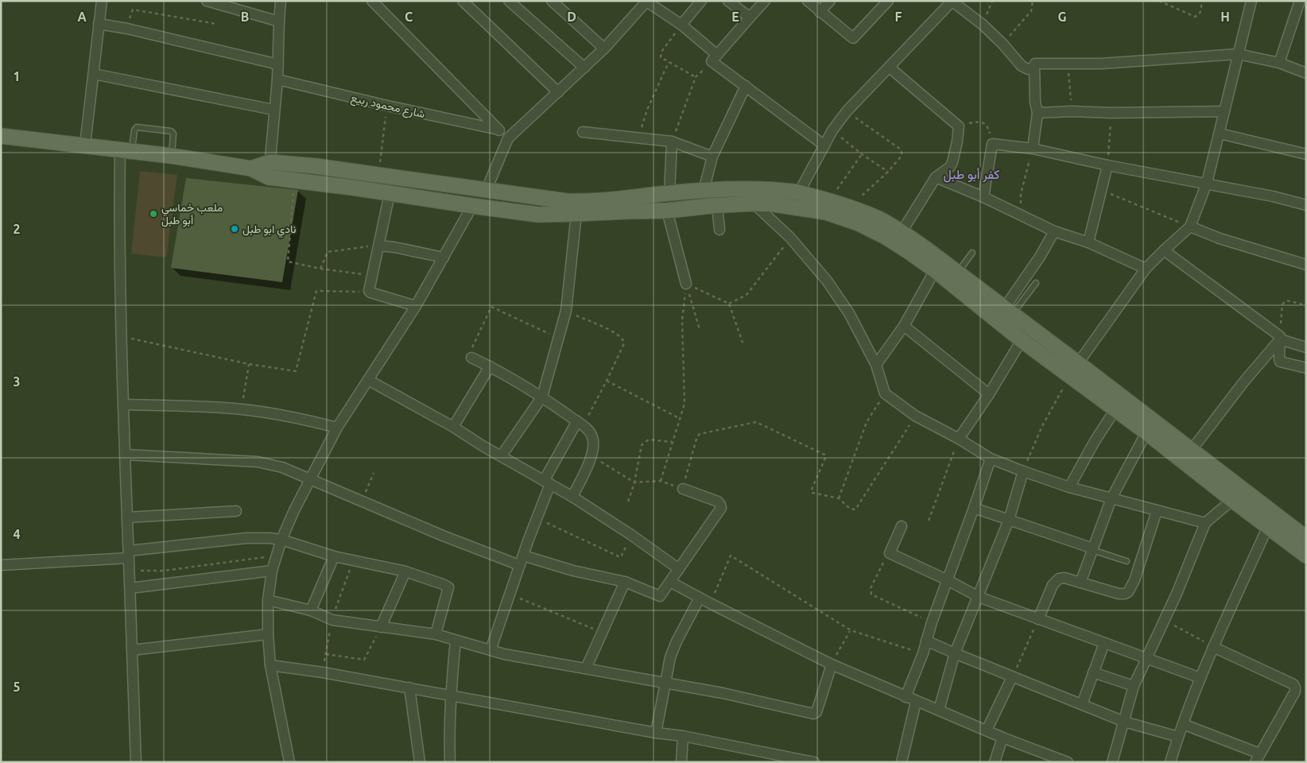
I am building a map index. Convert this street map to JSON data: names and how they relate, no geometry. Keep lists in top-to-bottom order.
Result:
{
  "streets": {
    "street": ["شارع محمود ربيع"]
  },
  "districts": ["كفر أبو طبل"],
  "places": ["ملعب خماسي أبو طبل", "نادي ابو طبل"],
  "grid": {
    "columns": [
      "A",
      "B",
      "C",
      "D",
      "E",
      "F",
      "G",
      "H"
    ],
    "rows": [
      "1",
      "2",
      "3",
      "4",
      "5"
    ]
  }
}
